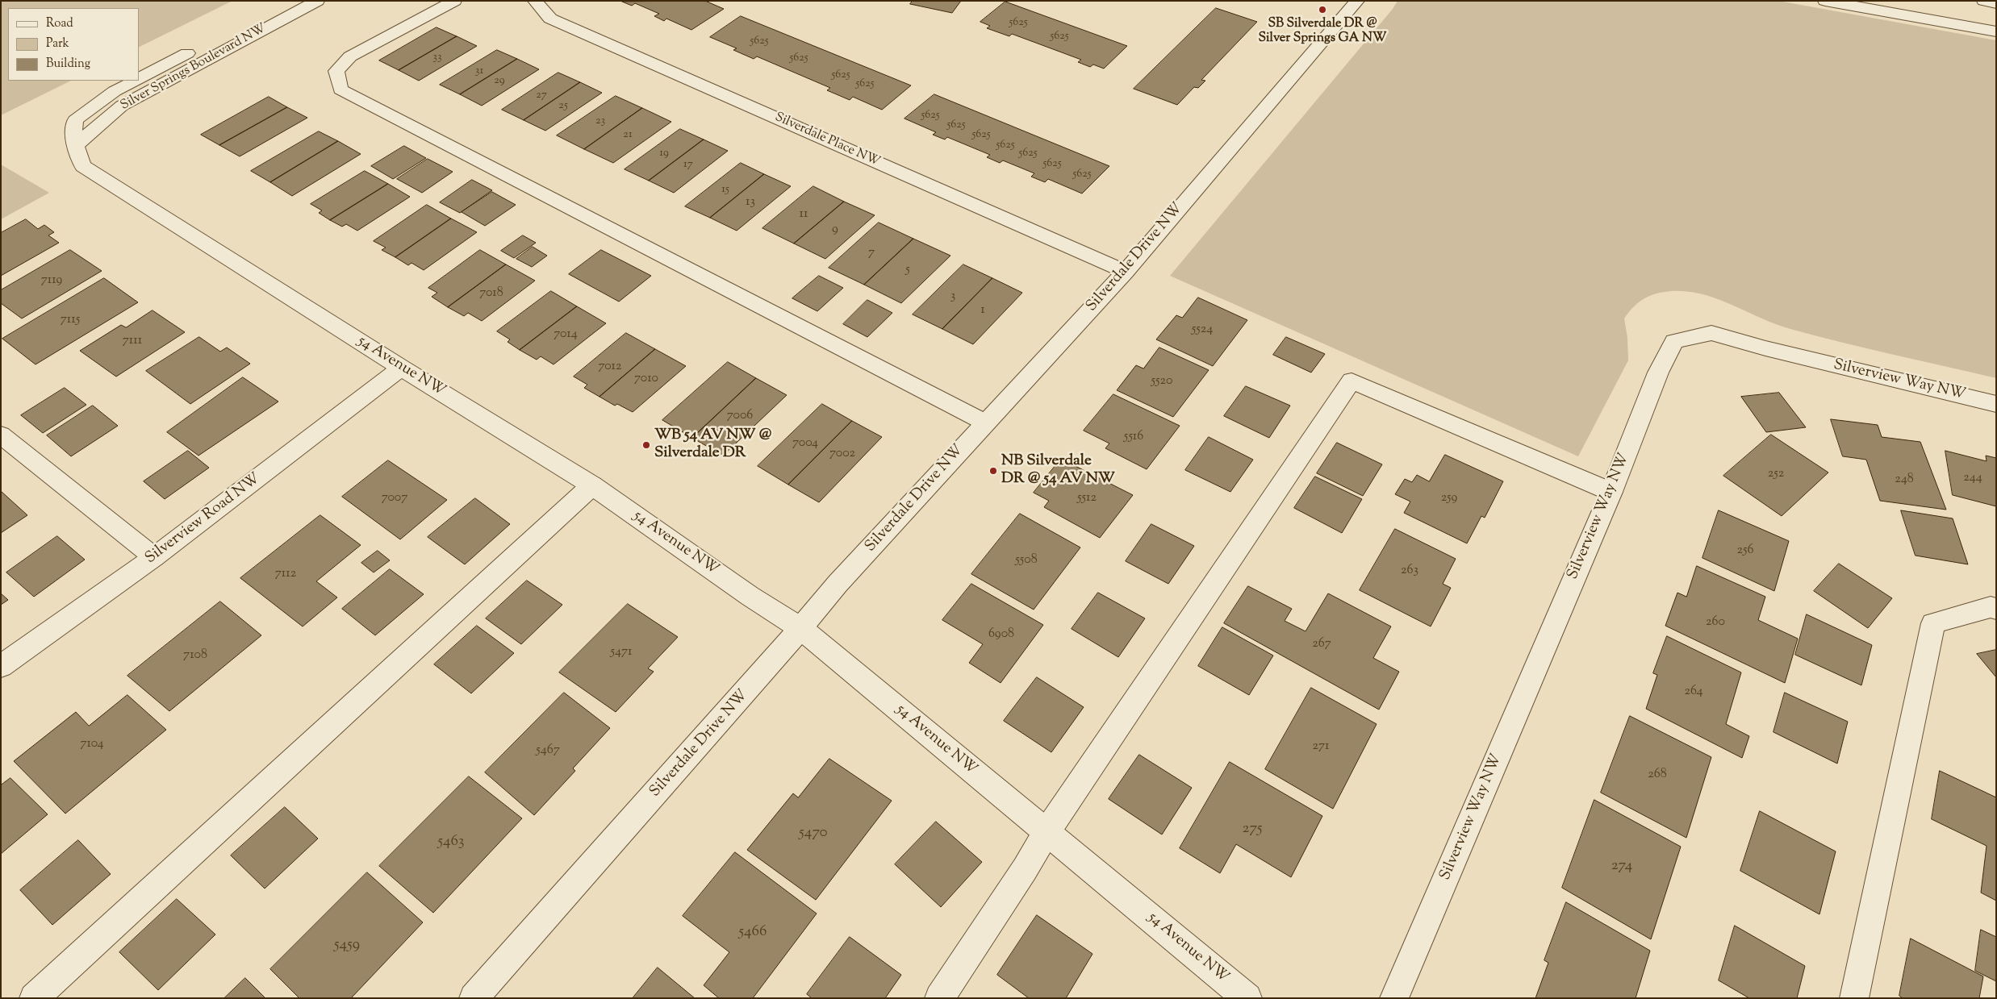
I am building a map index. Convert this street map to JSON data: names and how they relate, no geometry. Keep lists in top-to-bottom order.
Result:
{
  "streets": {
    "street": [
      "Silver Springs Boulevard NW",
      "Silverdale Place NW",
      "Silverdale Drive NW",
      "54 Avenue NW",
      "Silverview Way NW",
      "Silverview Road NW"
    ]
  },
  "crossings": [
    ["Silver Springs Boulevard NW", "54 Avenue NW"],
    ["Silverdale Place NW", "Silverdale Drive NW"],
    ["Silverdale Drive NW", "54 Avenue NW"],
    ["54 Avenue NW", "Silverview Road NW"]
  ],
  "places": ["SB Silverdale DR @ Silver Springs GA NW", "WB 54 AV NW @ Silverdale DR", "NB Silverdale DR @ 54 AV NW"],
  "house_numbers": [
    "5625",
    "5625",
    "5625",
    "33",
    "5625",
    "31",
    "5625",
    "29",
    "5625",
    "27",
    "25",
    "5625",
    "23",
    "5625",
    "21",
    "5625",
    "5625",
    "19",
    "5625",
    "5625",
    "17",
    "5625",
    "15",
    "13",
    "11",
    "9",
    "7",
    "5",
    "7119",
    "7018",
    "3",
    "1",
    "7115",
    "5524",
    "7014",
    "7111",
    "7012",
    "7010",
    "5520",
    "7006",
    "5516",
    "7004",
    "7002",
    "252",
    "244",
    "248",
    "7007",
    "5512",
    "259",
    "256",
    "5508",
    "263",
    "7112",
    "260",
    "6908",
    "267",
    "5471",
    "7108",
    "264",
    "7104",
    "271",
    "5467",
    "268",
    "275",
    "5470",
    "5463",
    "274",
    "5466",
    "5459"
  ],
  "legend": ["Road", "Park", "Building"]
}
